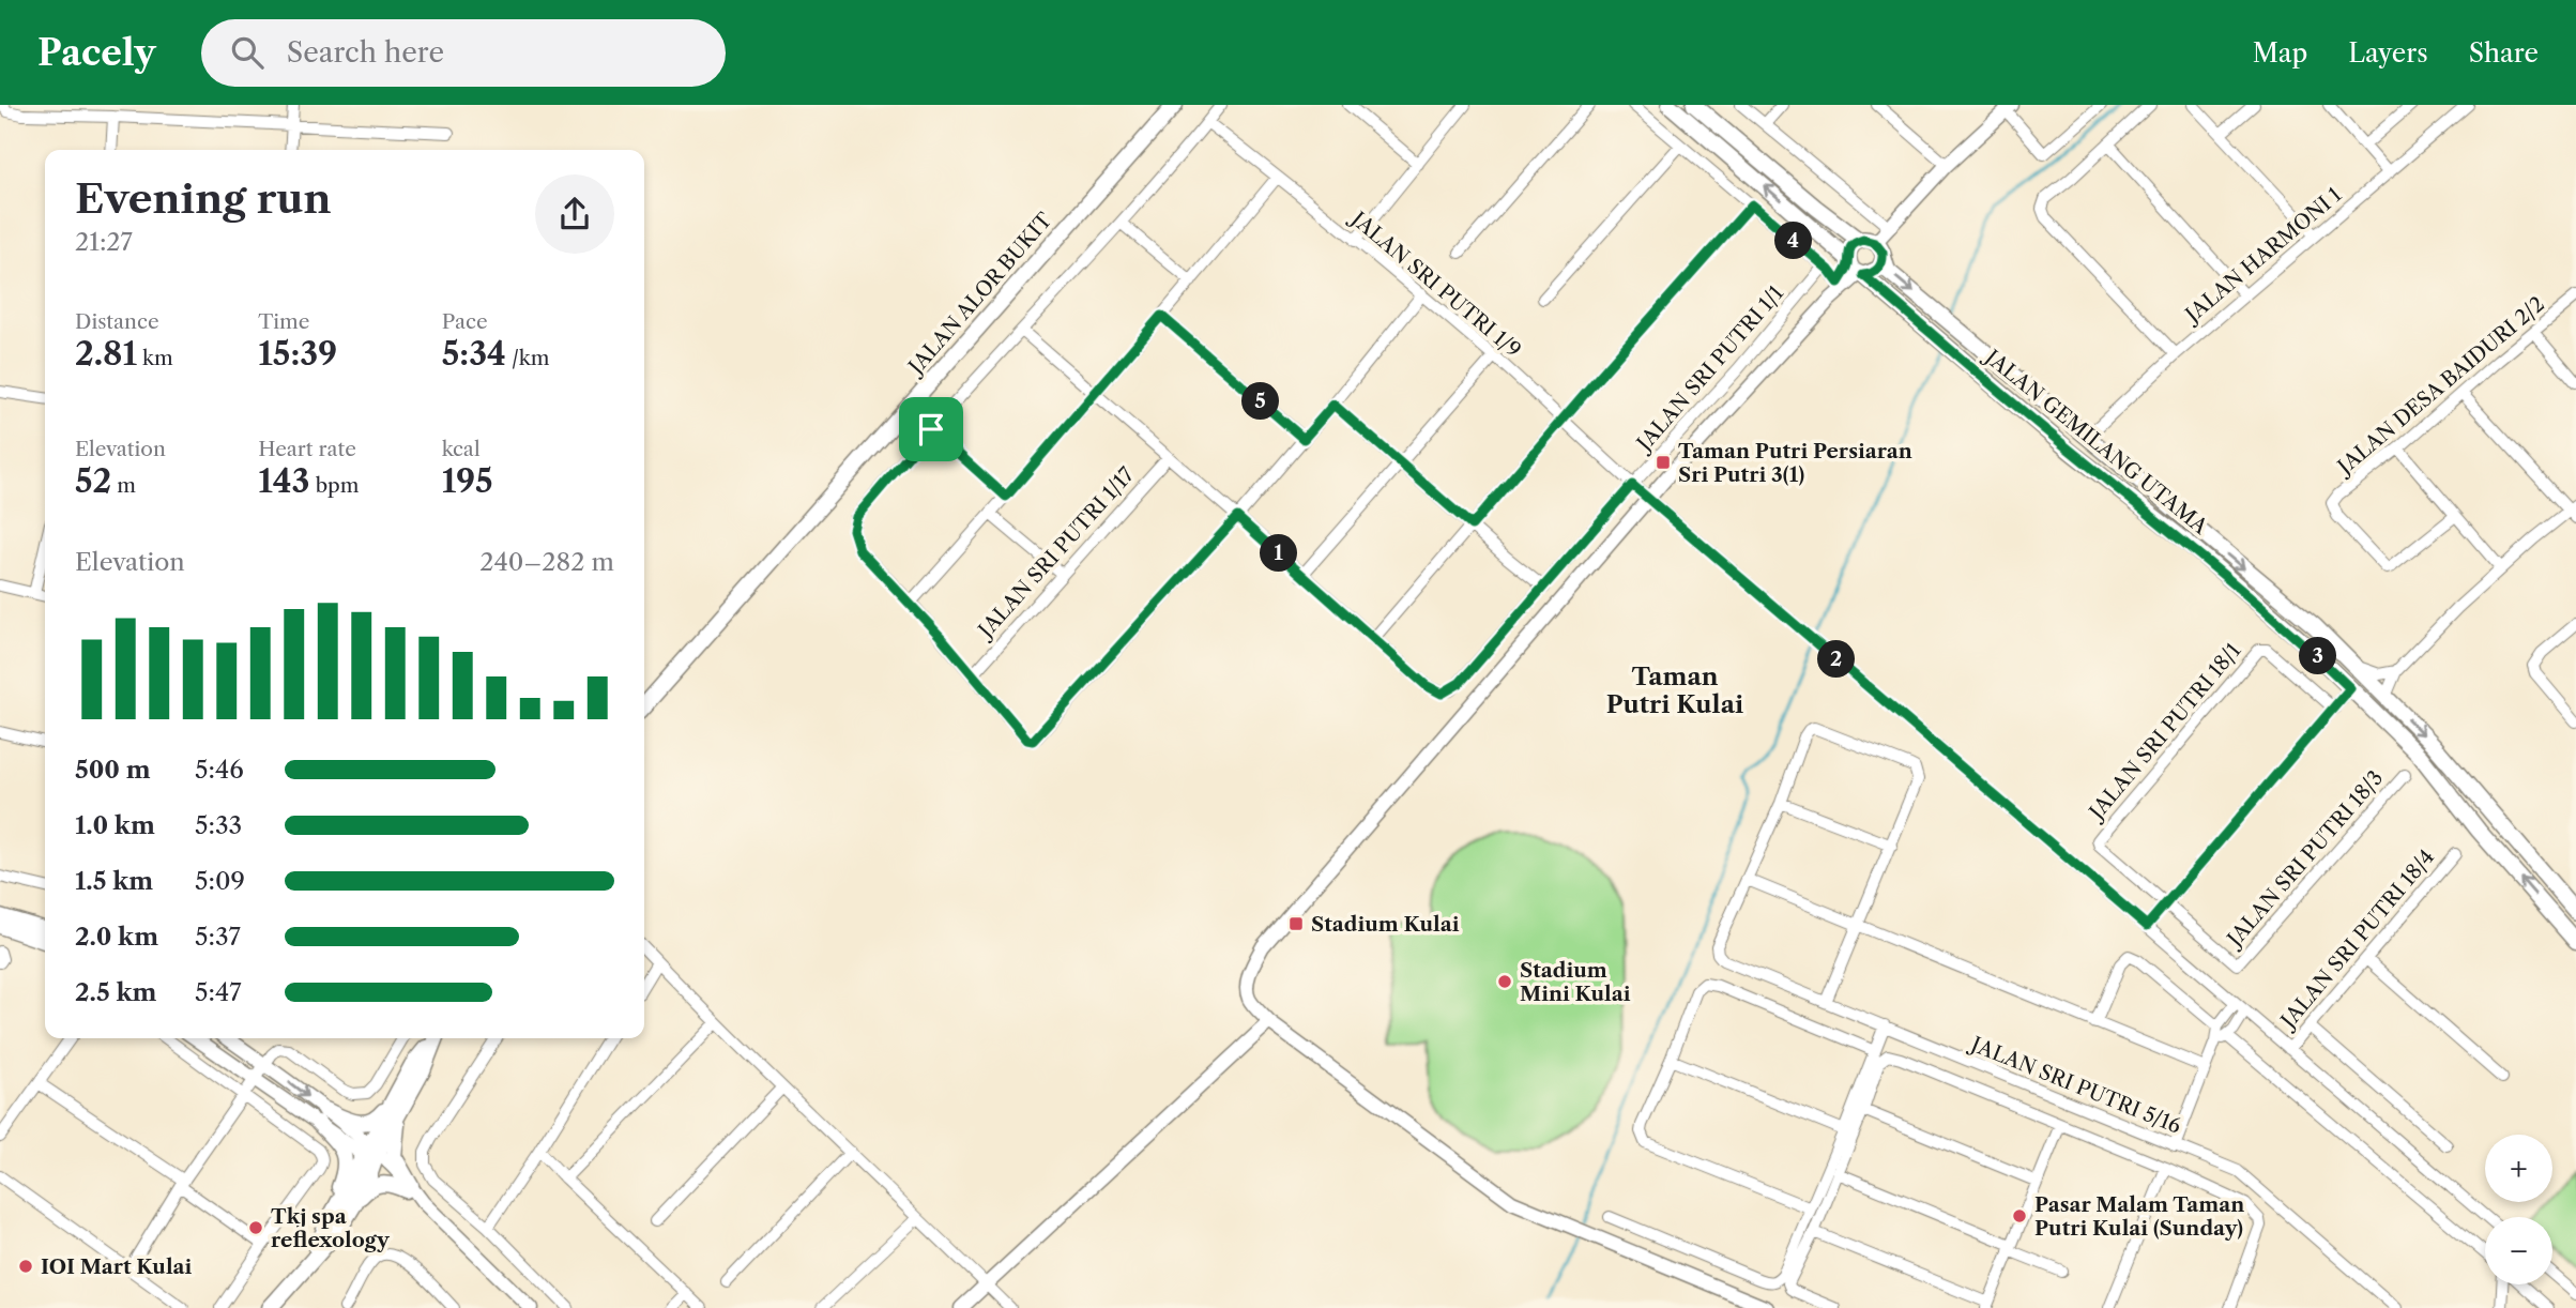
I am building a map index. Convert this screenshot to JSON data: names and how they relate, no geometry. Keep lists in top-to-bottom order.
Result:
{
  "streets": {
    "main road": ["JALAN ALOR BUKIT", "JALAN GEMILANG UTAMA"],
    "street": [
      "JALAN HARMONI 1",
      "JALAN SRI PUTRI 1/9",
      "JALAN SRI PUTRI 1/1",
      "JALAN DESA BAIDURI 2/2",
      "JALAN SRI PUTRI 1/17",
      "JALAN SRI PUTRI 18/1",
      "JALAN SRI PUTRI 18/3",
      "JALAN SRI PUTRI 18/4",
      "JALAN SRI PUTRI 5/16"
    ]
  },
  "crossings": [
    ["JALAN HARMONI 1", "JALAN GEMILANG UTAMA"],
    ["JALAN SRI PUTRI 1/9", "JALAN SRI PUTRI 1/1"],
    ["JALAN SRI PUTRI 1/9", "JALAN SRI PUTRI 18/4"],
    ["JALAN SRI PUTRI 18/1", "JALAN SRI PUTRI 18/3"]
  ],
  "districts": ["Taman Putri Kulai"],
  "places": {
    "transit": ["Taman Putri Persiaran Sri Putri 3(1)", "Stadium Kulai"],
    "other": [
      "Stadium Mini Kulai",
      "Pasar Malam Taman Putri Kulai (Sunday)",
      "Tkj spa reflexology",
      "IOI Mart Kulai"
    ]
  },
  "page": {
    "header": "Pacely",
    "search": "Search here",
    "nav": ["Map", "Layers", "Share"],
    "heading": ["Evening run", "21:27"],
    "pins": [
      "4",
      "5",
      "1",
      "3",
      "2"
    ],
    "stats": [
      ["Distance", "2.81 km"],
      ["Time", "15:39"],
      ["Pace", "5:34 /km"],
      ["Elevation", "52 m"],
      ["Heart rate", "143 bpm"],
      ["kcal", "195"]
    ],
    "chart": ["Elevation", "240–282 m"],
    "list": [
      {
        "name": "500 m",
        "note": "5:46"
      },
      {
        "name": "1.0 km",
        "note": "5:33"
      },
      {
        "name": "1.5 km",
        "note": "5:09"
      },
      {
        "name": "2.0 km",
        "note": "5:37"
      },
      {
        "name": "2.5 km",
        "note": "5:47"
      }
    ],
    "map_buttons": ["+", "−"]
  }
}
